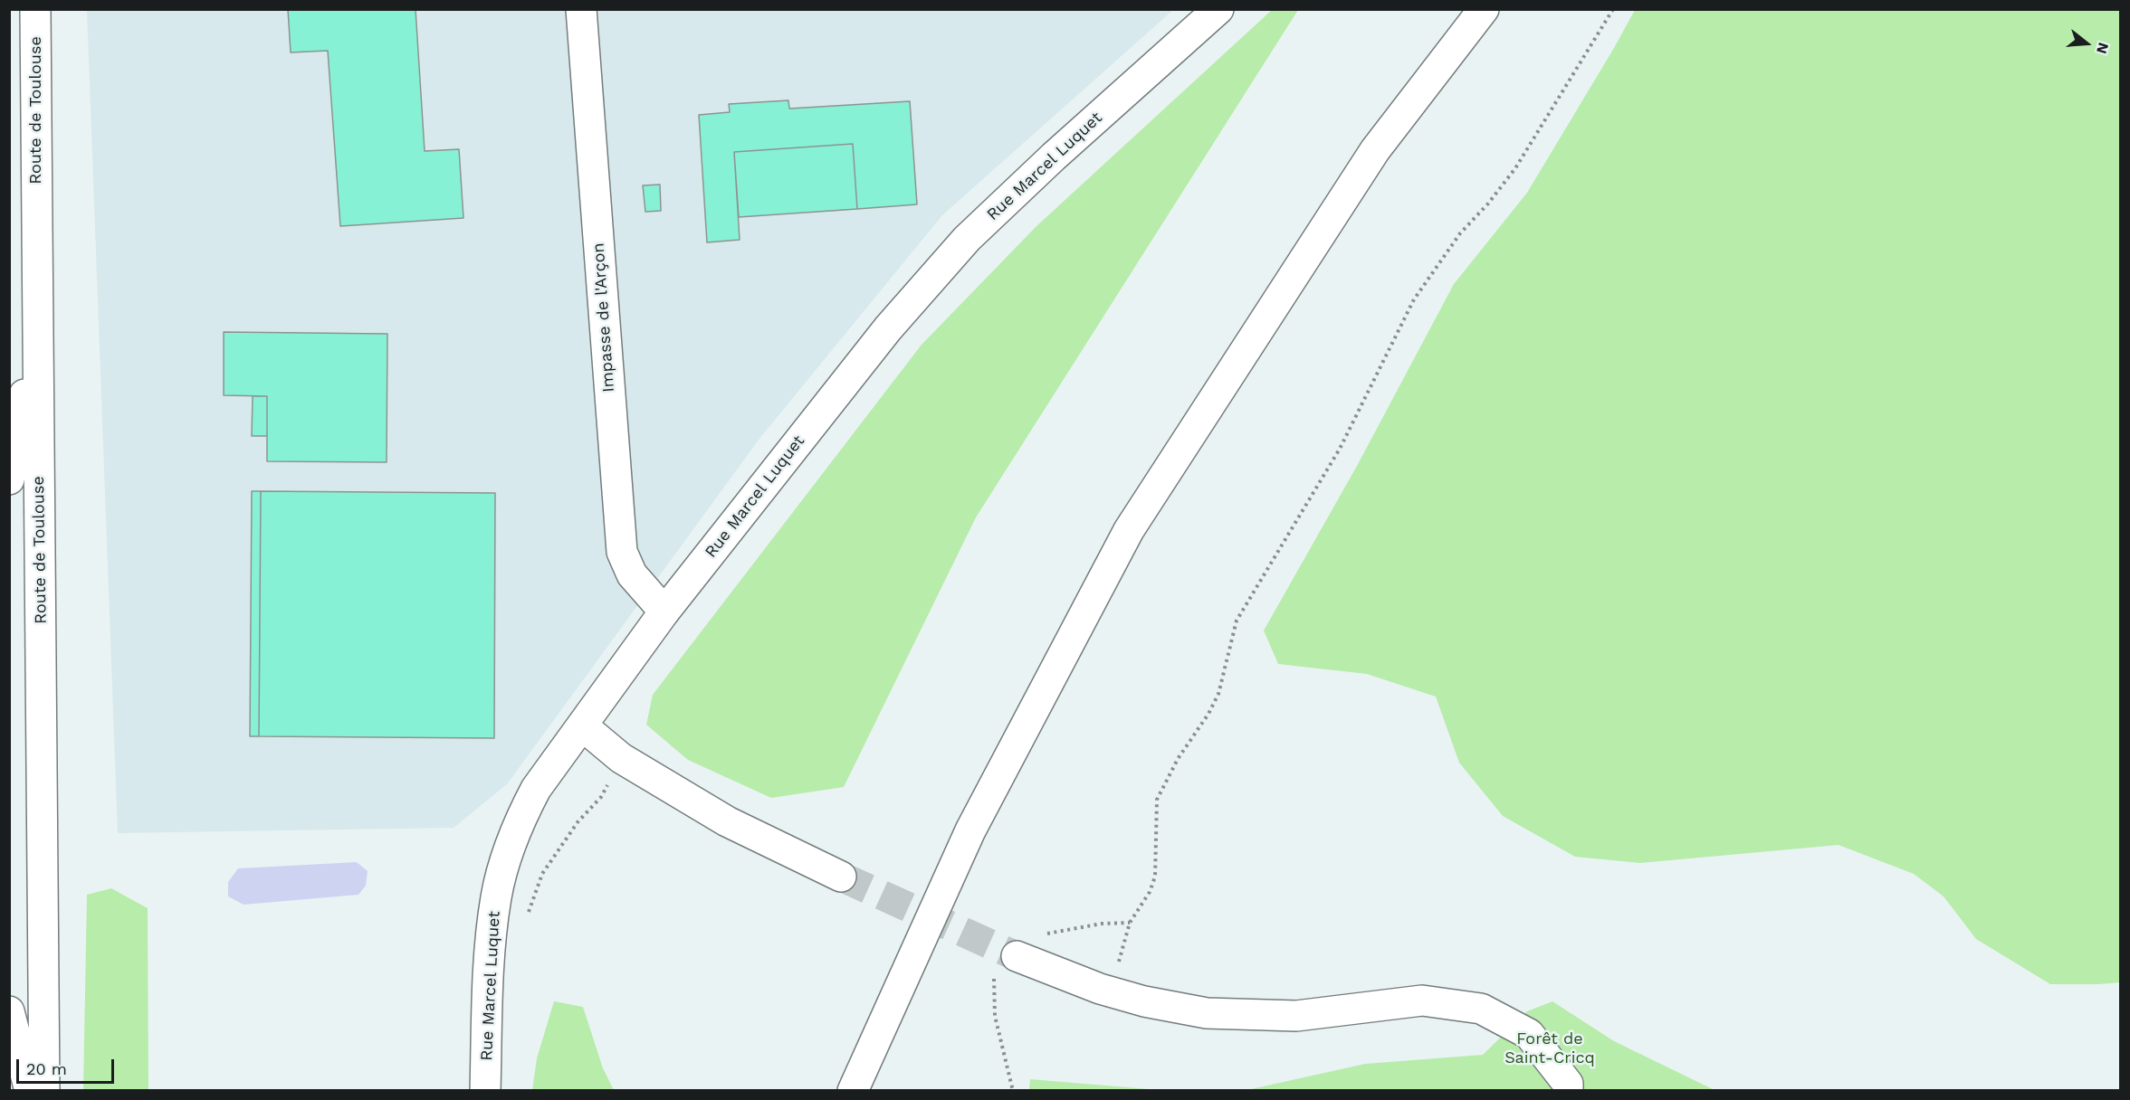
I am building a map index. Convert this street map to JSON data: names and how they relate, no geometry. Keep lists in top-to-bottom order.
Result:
{
  "streets": {
    "main road": ["Route de Toulouse", "Rue Marcel Luquet", "Impasse de l'Arçon"]
  },
  "crossings": [
    ["Rue Marcel Luquet", "Impasse de l'Arçon"]
  ],
  "parks": ["Forêt de Saint-Cricq"],
  "scale_bar": "20 m",
  "north": "right"
}
